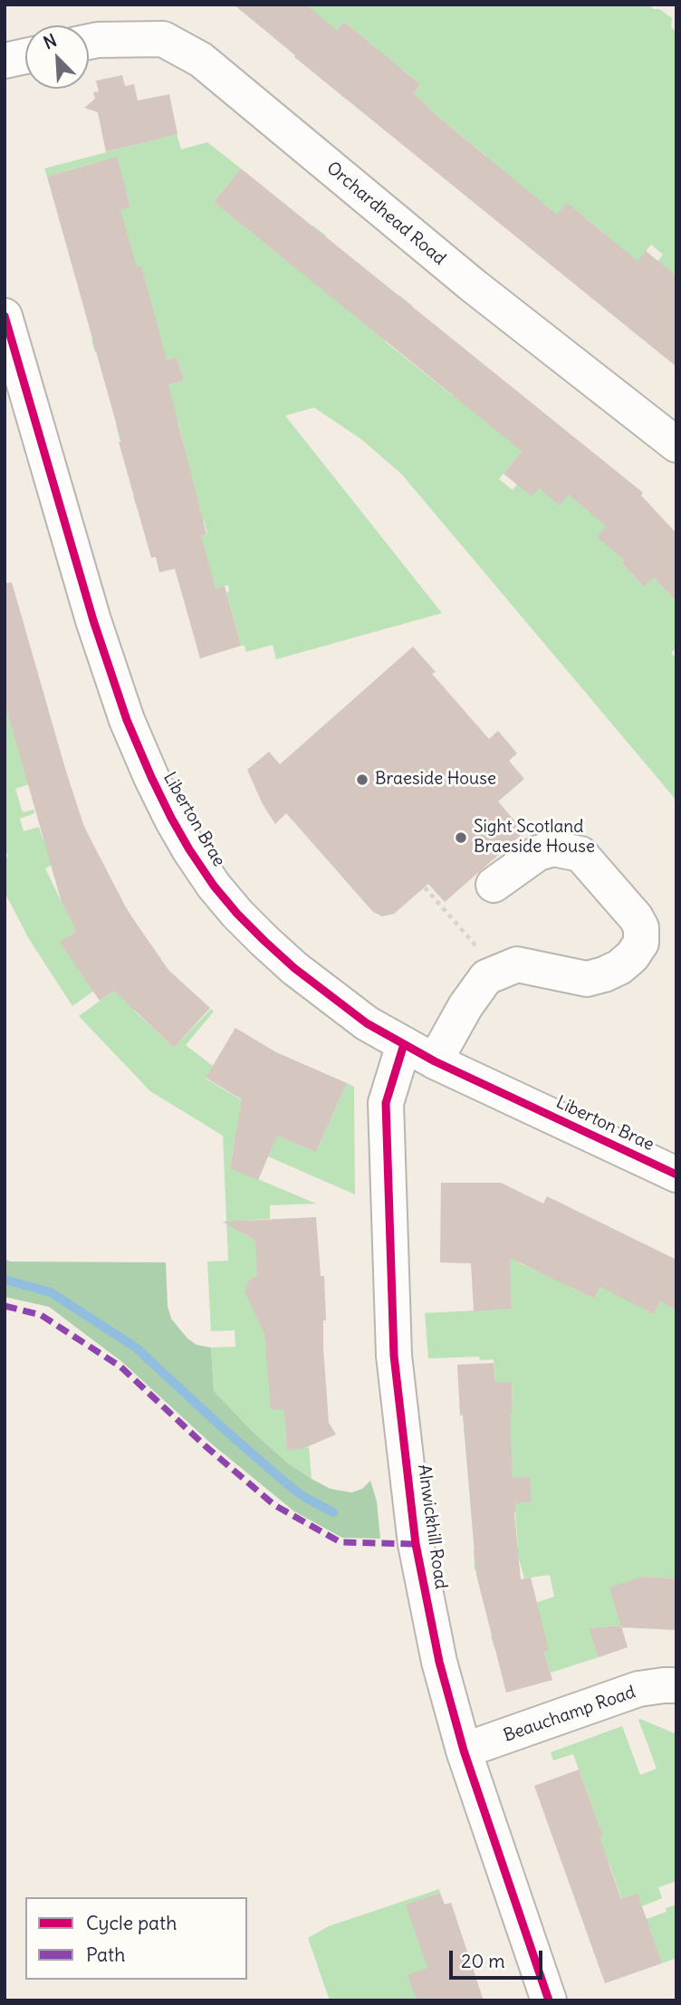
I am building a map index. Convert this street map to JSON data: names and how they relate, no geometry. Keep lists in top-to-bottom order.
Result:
{
  "streets": {
    "street": [
      "Orchardhead Road",
      "Liberton Brae",
      "Alnwickhill Road",
      "Beauchamp Road"
    ]
  },
  "crossings": [
    ["Liberton Brae", "Alnwickhill Road"],
    ["Alnwickhill Road", "Beauchamp Road"]
  ],
  "places": ["Braeside House", "Sight Scotland Braeside House"],
  "legend": ["Cycle path", "Path"],
  "scale_bar": "20 m",
  "north": "top left"
}
